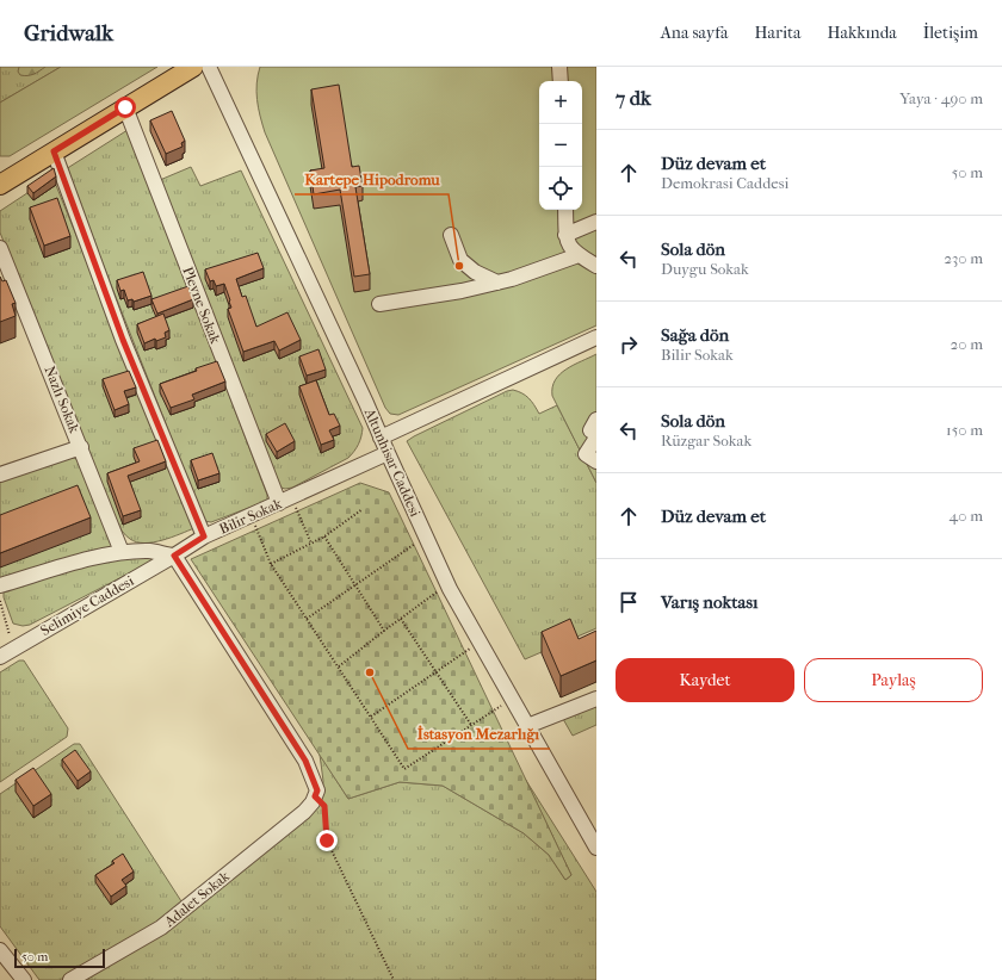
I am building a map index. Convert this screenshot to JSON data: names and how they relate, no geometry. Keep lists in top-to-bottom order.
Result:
{
  "streets": {
    "street": [
      "Plevne Sokak",
      "Nazlı Sokak",
      "Altunhisar Caddesi",
      "Bilir Sokak",
      "Selimiye Caddesi",
      "Adalet Sokak"
    ]
  },
  "crossings": [
    ["Plevne Sokak", "Bilir Sokak"],
    ["Altunhisar Caddesi", "Bilir Sokak"],
    ["Bilir Sokak", "Selimiye Caddesi"]
  ],
  "places": ["Kartepe Hipodromu", "İstasyon Mezarlığı"],
  "scale_bar": "50 m",
  "page": {
    "header": "Gridwalk",
    "nav": [
      "Ana sayfa",
      "Harita",
      "Hakkında",
      "İletişim"
    ],
    "heading": ["7 dk", "Yaya · 490 m"],
    "map_buttons": ["+", "−"],
    "list": [
      ["Düz devam et", "Demokrasi Caddesi", "50 m"],
      ["Sola dön", "Duygu Sokak", "230 m"],
      ["Sağa dön", "Bilir Sokak", "20 m"],
      ["Sola dön", "Rüzgar Sokak", "150 m"],
      ["Düz devam et", "40 m"],
      "Varış noktası"
    ],
    "buttons": ["Kaydet", "Paylaş"],
    "scale": "50 m"
  }
}
